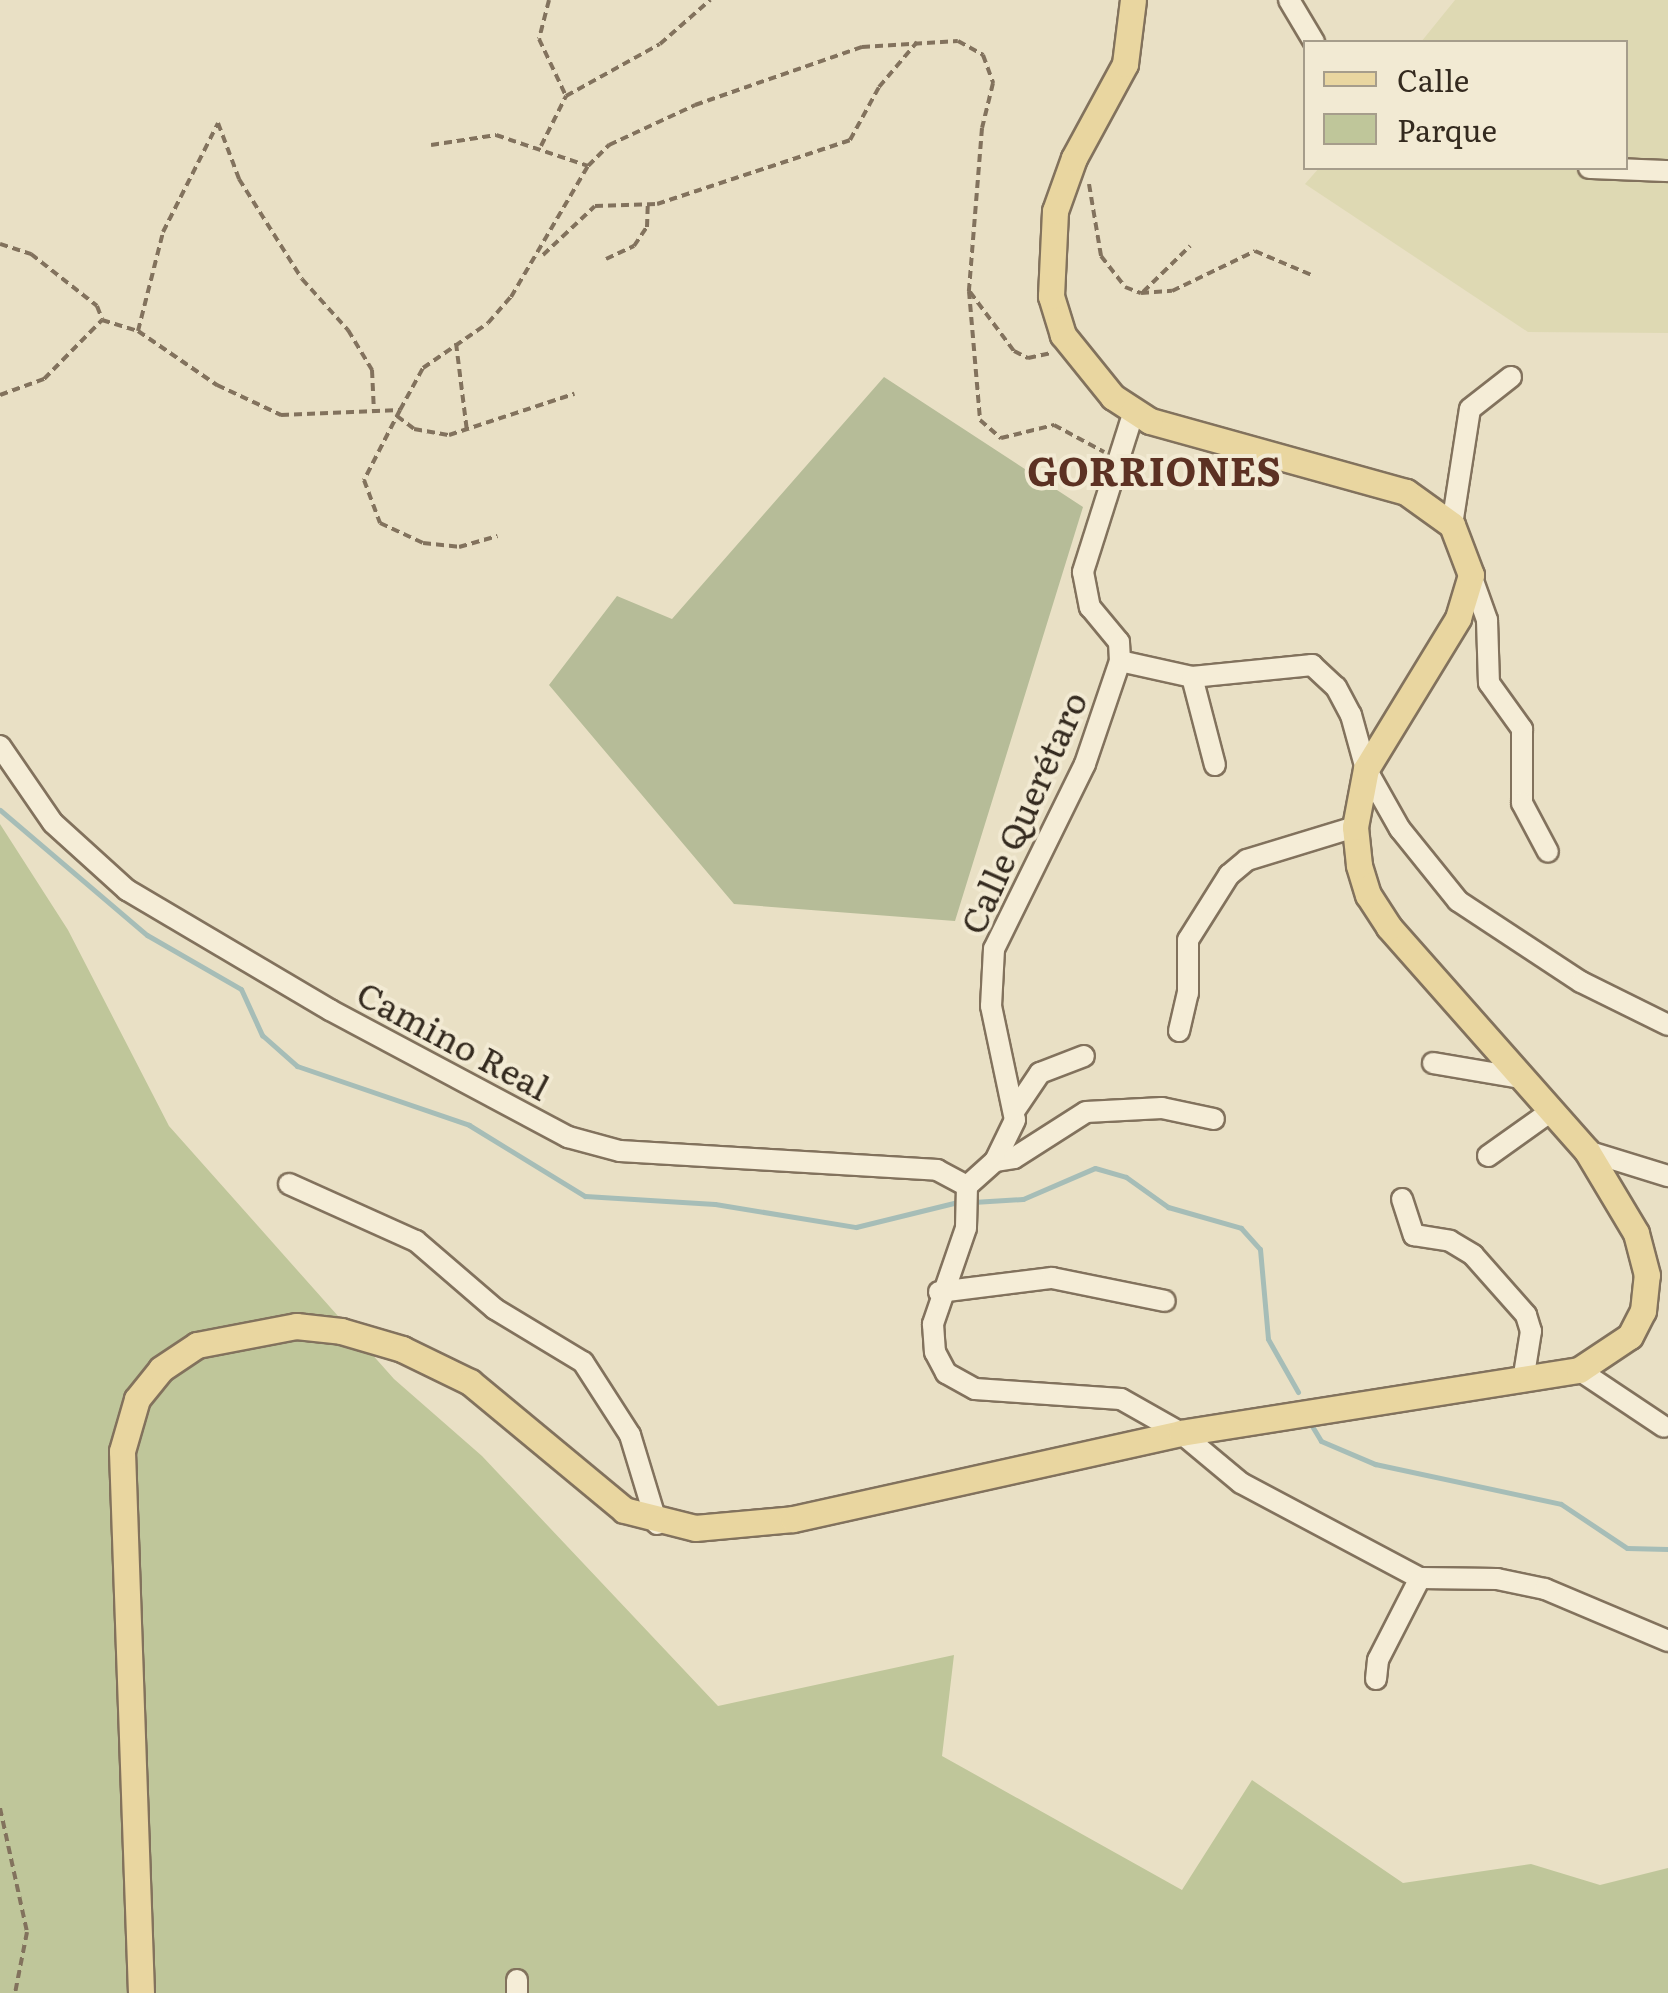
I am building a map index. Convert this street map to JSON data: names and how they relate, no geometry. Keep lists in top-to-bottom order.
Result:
{
  "streets": {
    "street": ["Calle Querétaro", "Camino Real"]
  },
  "districts": ["GORRIONES"],
  "legend": ["Calle", "Parque"]
}
